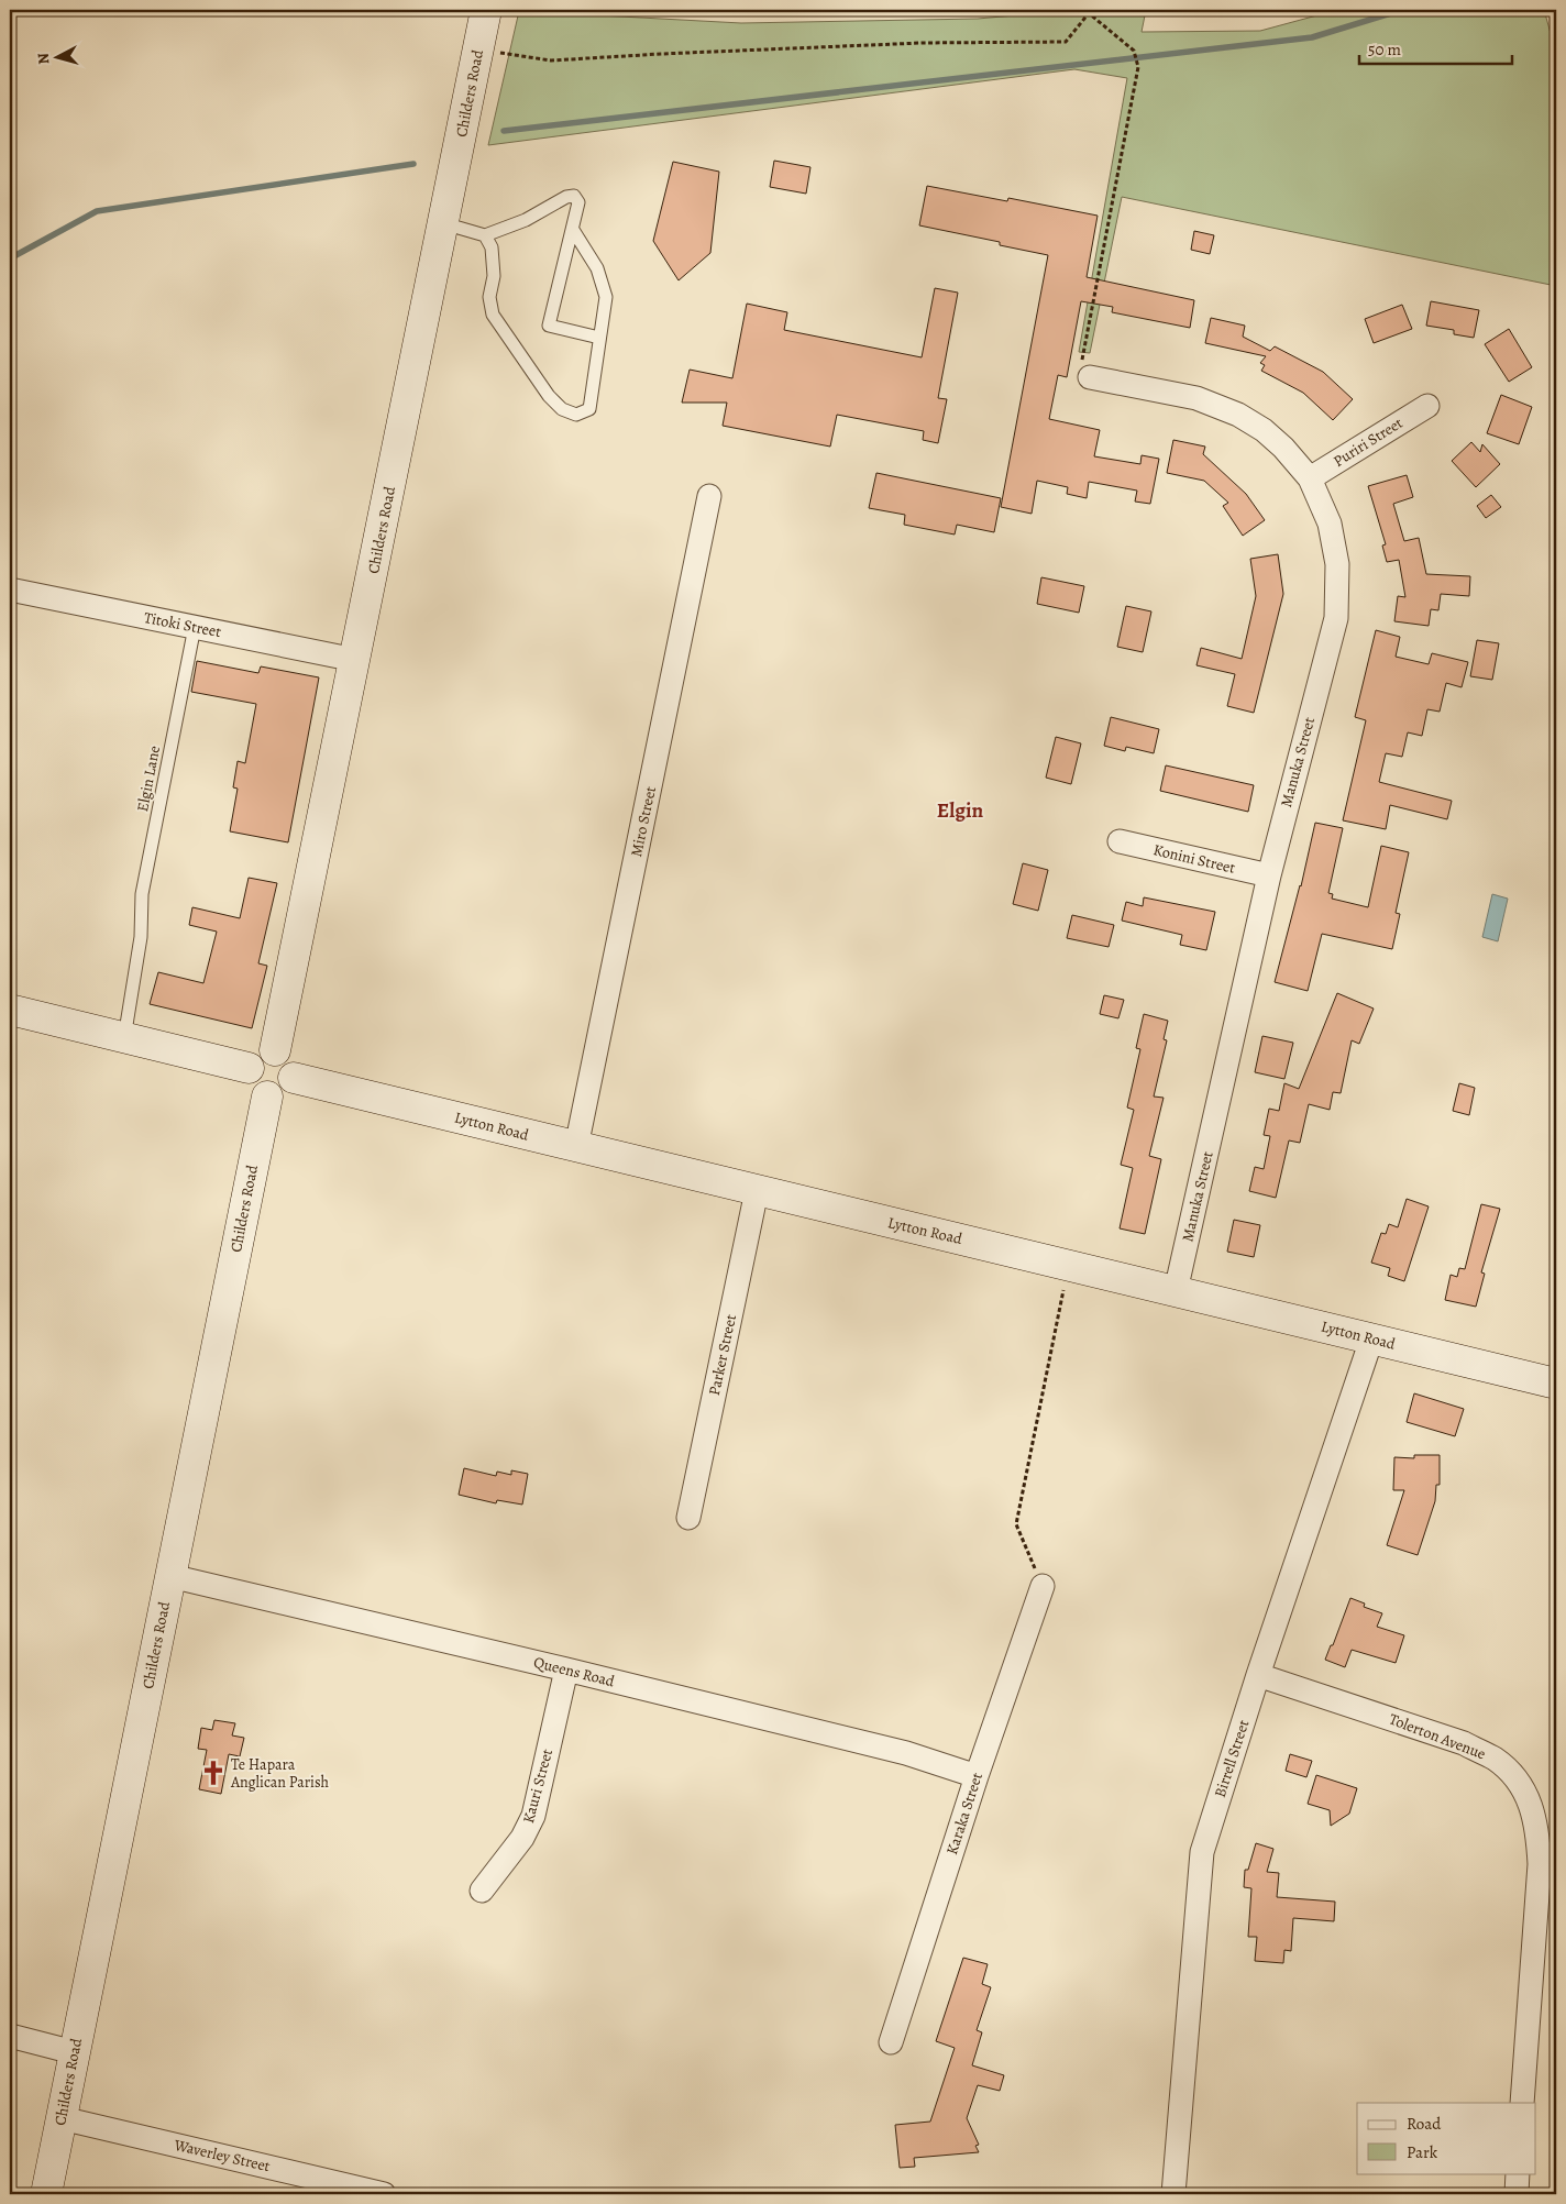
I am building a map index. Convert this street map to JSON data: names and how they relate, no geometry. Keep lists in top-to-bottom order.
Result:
{
  "streets": {
    "street": [
      "Childers Road",
      "Puriri Street",
      "Titoki Street",
      "Manuka Street",
      "Miro Street",
      "Konini Street",
      "Lytton Road",
      "Parker Street",
      "Queens Road",
      "Tolerton Avenue",
      "Birrell Street",
      "Kauri Street",
      "Karaka Street",
      "Waverley Street"
    ],
    "lane": ["Elgin Lane"]
  },
  "crossings": [
    ["Childers Road", "Titoki Street"],
    ["Childers Road", "Lytton Road"],
    ["Childers Road", "Queens Road"],
    ["Childers Road", "Waverley Street"],
    ["Puriri Street", "Manuka Street"],
    ["Titoki Street", "Elgin Lane"],
    ["Manuka Street", "Konini Street"],
    ["Manuka Street", "Lytton Road"],
    ["Miro Street", "Lytton Road"],
    ["Lytton Road", "Parker Street"],
    ["Lytton Road", "Birrell Street"],
    ["Queens Road", "Kauri Street"],
    ["Queens Road", "Karaka Street"],
    ["Tolerton Avenue", "Birrell Street"]
  ],
  "districts": ["Elgin"],
  "places": {
    "church": ["Te Hapara Anglican Parish"]
  },
  "legend": ["Road", "Park"],
  "scale_bar": "50 m",
  "north": "left"
}
